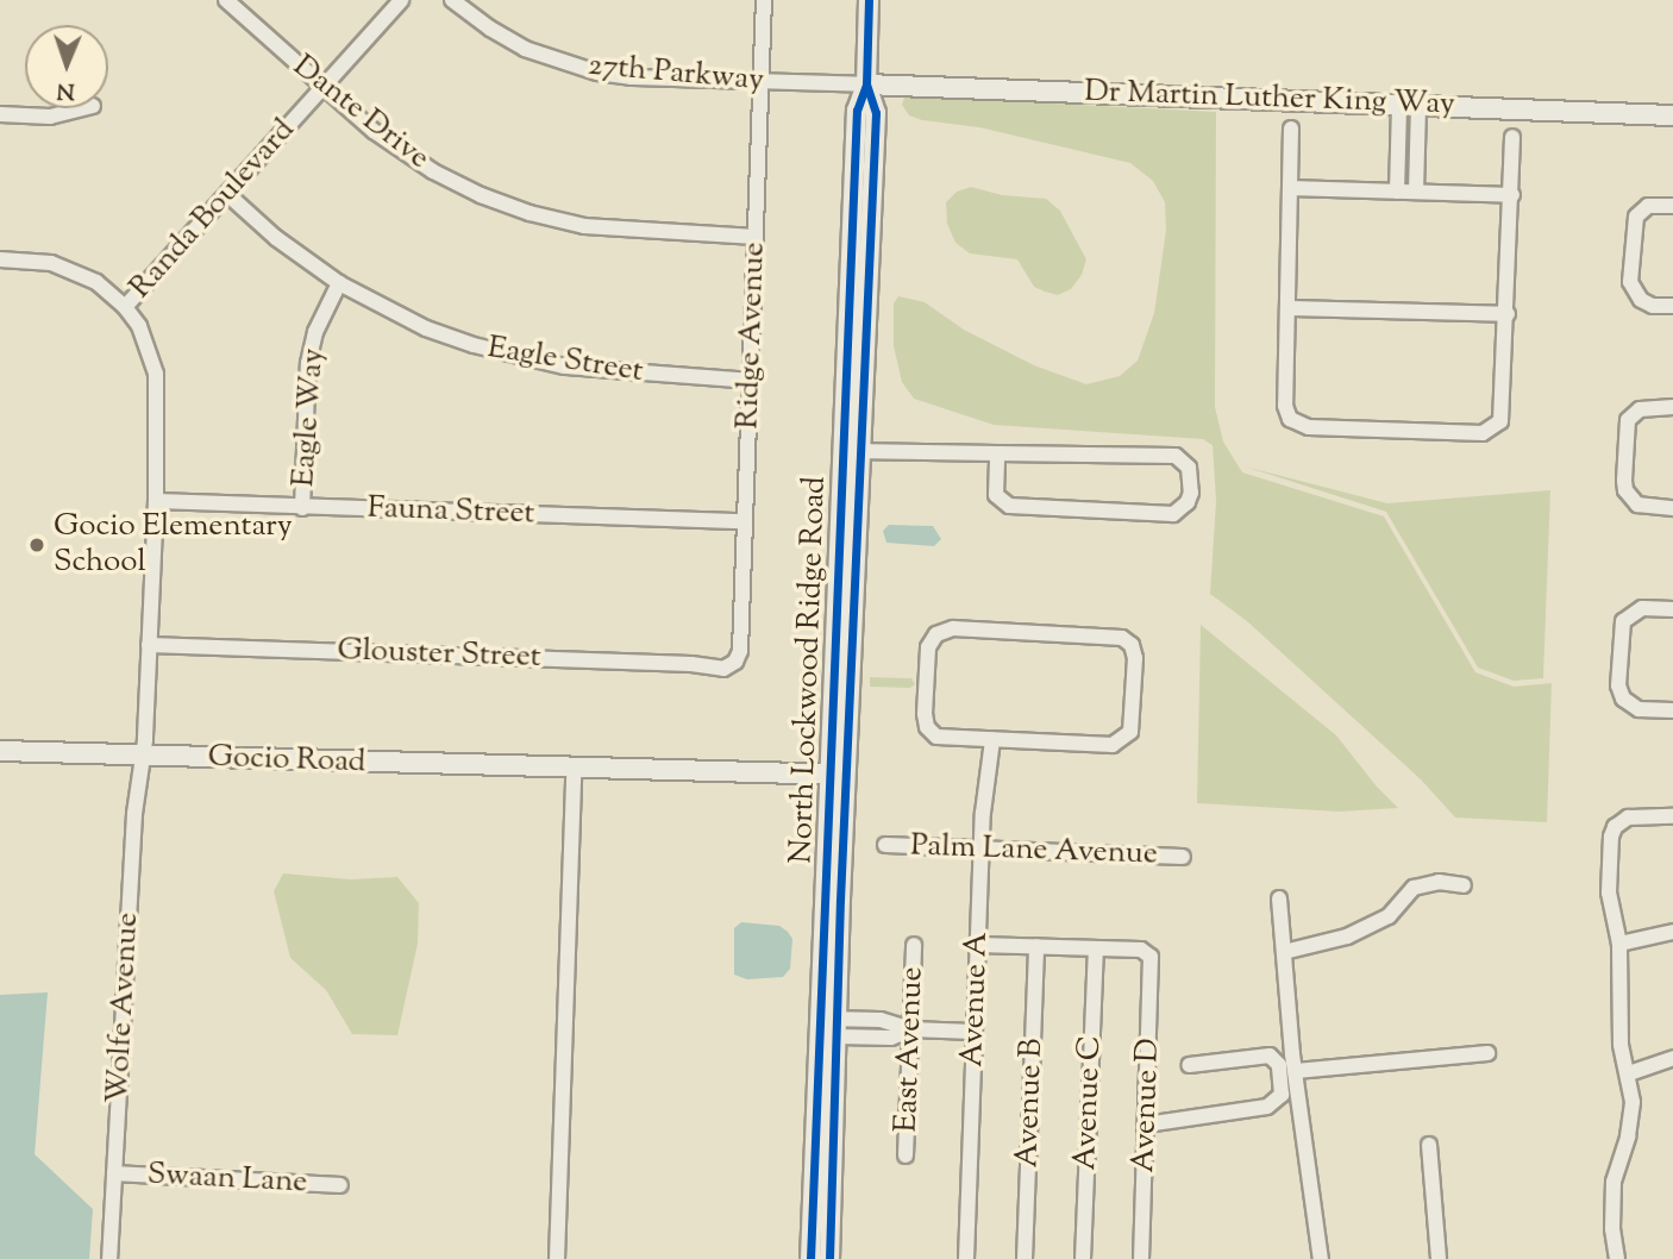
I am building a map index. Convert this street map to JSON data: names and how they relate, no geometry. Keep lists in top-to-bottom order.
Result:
{
  "streets": {
    "main road": ["Dr Martin Luther King Way", "North Lockwood Ridge Road", "Gocio Road"],
    "street": [
      "27th Parkway",
      "Dante Drive",
      "Randa Boulevard",
      "Ridge Avenue",
      "Eagle Street",
      "Eagle Way",
      "Fauna Street",
      "Glouster Street",
      "Palm Lane Avenue",
      "Avenue A",
      "Wolfe Avenue",
      "East Avenue",
      "Avenue B",
      "Avenue C",
      "Avenue D",
      "Swaan Lane"
    ]
  },
  "crossings": [
    ["27th Parkway", "Dr Martin Luther King Way"],
    ["27th Parkway", "Ridge Avenue"],
    ["27th Parkway", "North Lockwood Ridge Road"],
    ["Dr Martin Luther King Way", "North Lockwood Ridge Road"],
    ["Dante Drive", "Randa Boulevard"],
    ["Dante Drive", "Ridge Avenue"],
    ["Randa Boulevard", "Eagle Street"],
    ["Randa Boulevard", "Wolfe Avenue"],
    ["Ridge Avenue", "Eagle Street"],
    ["Ridge Avenue", "Fauna Street"],
    ["Ridge Avenue", "Glouster Street"],
    ["Eagle Street", "Eagle Way"],
    ["Eagle Way", "Fauna Street"],
    ["Fauna Street", "Wolfe Avenue"],
    ["Glouster Street", "Wolfe Avenue"],
    ["North Lockwood Ridge Road", "Gocio Road"],
    ["Gocio Road", "Wolfe Avenue"],
    ["Palm Lane Avenue", "Avenue A"],
    ["Wolfe Avenue", "Swaan Lane"],
    ["Avenue C", "Avenue D"]
  ],
  "places": ["Gocio Elementary School"],
  "north": "bottom"
}
